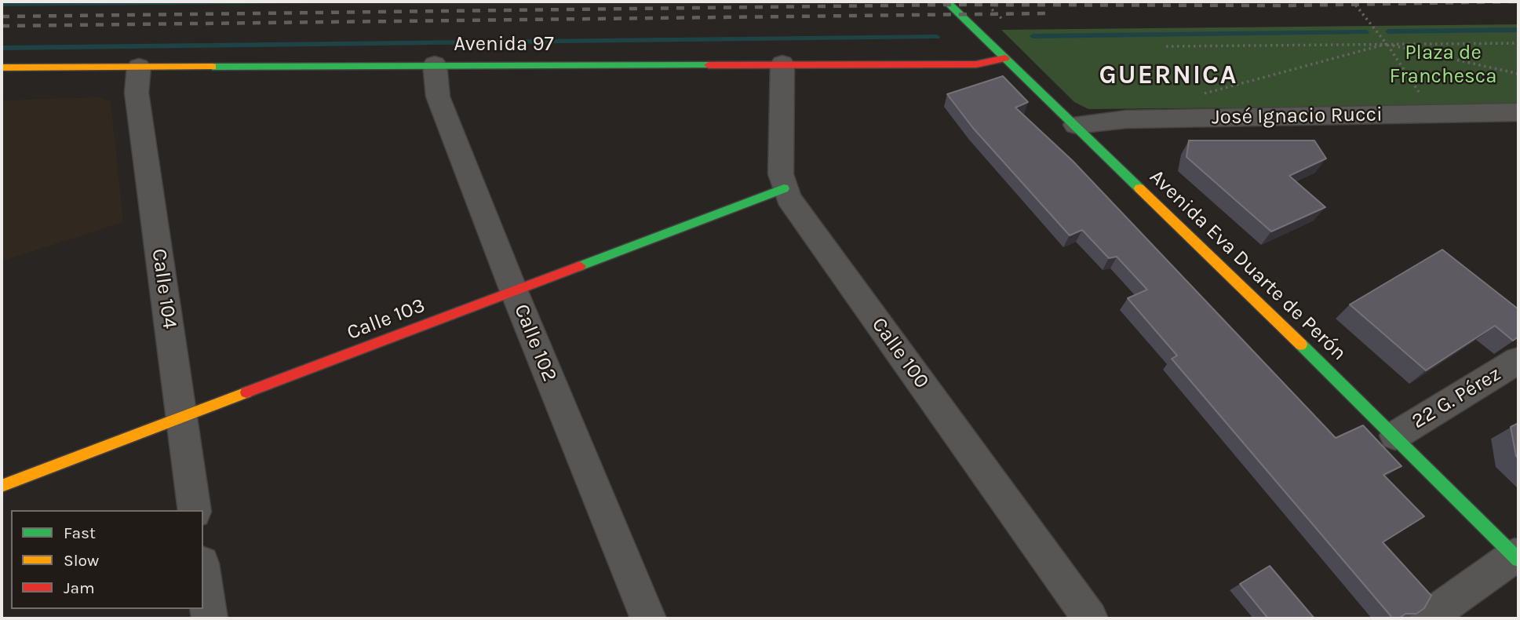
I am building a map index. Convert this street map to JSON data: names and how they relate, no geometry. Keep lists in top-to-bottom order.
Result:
{
  "streets": {
    "street": [
      "Avenida 97",
      "José Ignacio Rucci",
      "Avenida Eva Duarte de Perón",
      "Calle 104",
      "Calle 103",
      "Calle 102",
      "Calle 100",
      "22 G. Pérez"
    ]
  },
  "crossings": [
    ["Avenida 97", "Avenida Eva Duarte de Perón"],
    ["Avenida 97", "Calle 104"],
    ["Avenida 97", "Calle 102"],
    ["Avenida 97", "Calle 100"],
    ["José Ignacio Rucci", "Avenida Eva Duarte de Perón"],
    ["Avenida Eva Duarte de Perón", "22 G. Pérez"],
    ["Calle 104", "Calle 103"],
    ["Calle 103", "Calle 102"],
    ["Calle 103", "Calle 100"]
  ],
  "districts": ["GUERNICA"],
  "parks": ["Plaza de Franchesca"],
  "legend": ["Fast", "Slow", "Jam"]
}
